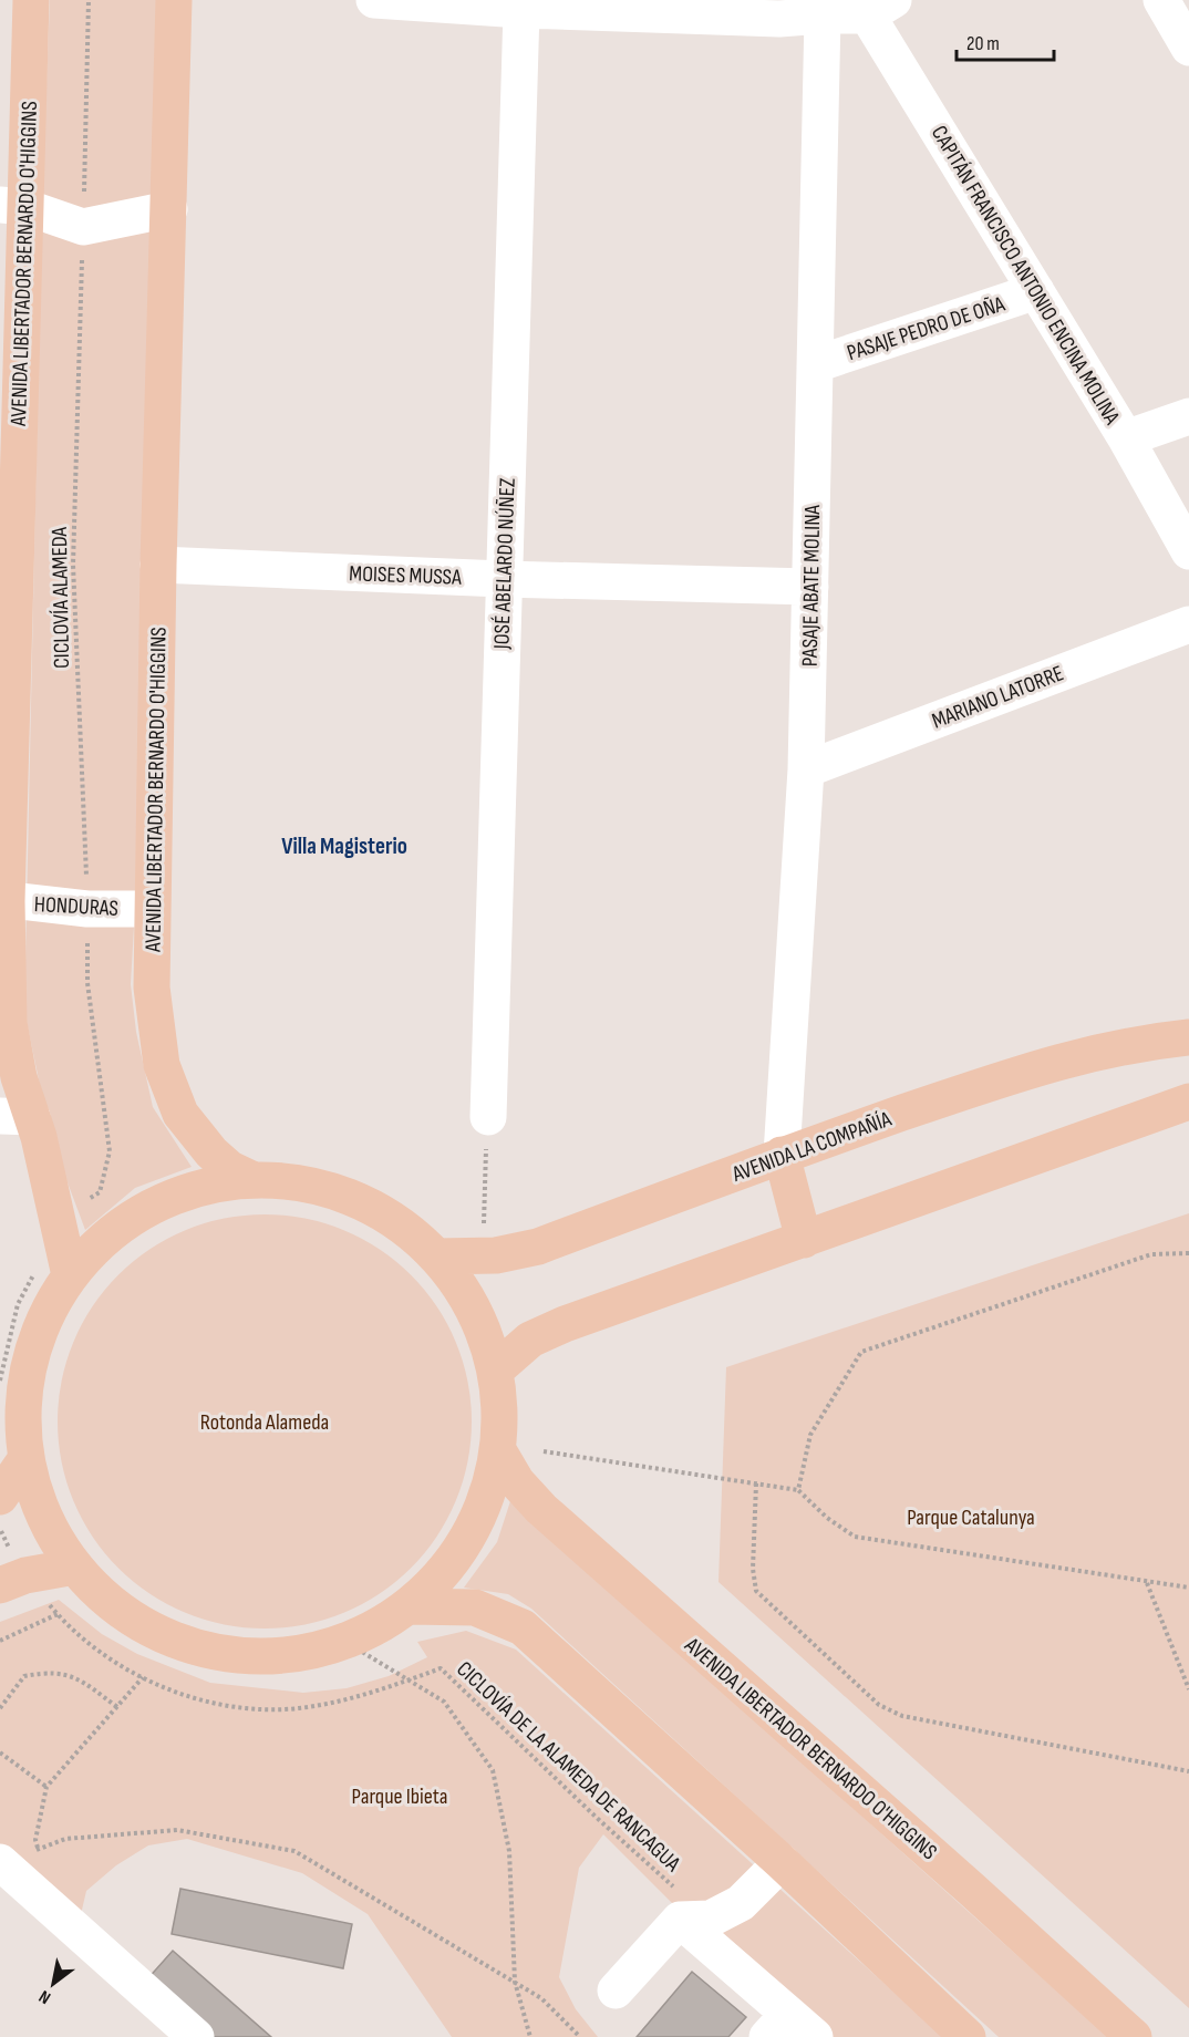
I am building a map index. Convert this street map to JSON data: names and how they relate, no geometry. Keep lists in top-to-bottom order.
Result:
{
  "streets": {
    "main road": ["AVENIDA LIBERTADOR BERNARDO O'HIGGINS", "AVENIDA LA COMPAÑÍA"],
    "street": [
      "CAPITÁN FRANCISCO ANTONIO ENCINA MOLINA",
      "PASAJE PEDRO DE OÑA",
      "JOSÉ ABELARDO NÚÑEZ",
      "MOISES MUSSA",
      "PASAJE ABATE MOLINA",
      "MARIANO LATORRE",
      "HONDURAS"
    ],
    "path": ["CICLOVÍA ALAMEDA", "CICLOVÍA DE LA ALAMEDA DE RANCAGUA"]
  },
  "crossings": [
    ["AVENIDA LIBERTADOR BERNARDO O'HIGGINS", "MOISES MUSSA"],
    ["AVENIDA LIBERTADOR BERNARDO O'HIGGINS", "HONDURAS"],
    ["CAPITÁN FRANCISCO ANTONIO ENCINA MOLINA", "PASAJE PEDRO DE OÑA"],
    ["PASAJE PEDRO DE OÑA", "PASAJE ABATE MOLINA"],
    ["JOSÉ ABELARDO NÚÑEZ", "MOISES MUSSA"],
    ["MOISES MUSSA", "PASAJE ABATE MOLINA"],
    ["PASAJE ABATE MOLINA", "MARIANO LATORRE"],
    ["PASAJE ABATE MOLINA", "AVENIDA LA COMPAÑÍA"],
    ["CICLOVÍA ALAMEDA", "HONDURAS"]
  ],
  "districts": ["Villa Magisterio"],
  "parks": ["Rotonda Alameda", "Parque Catalunya", "Parque Ibieta"],
  "scale_bar": "20 m",
  "north": "bottom left"
}
